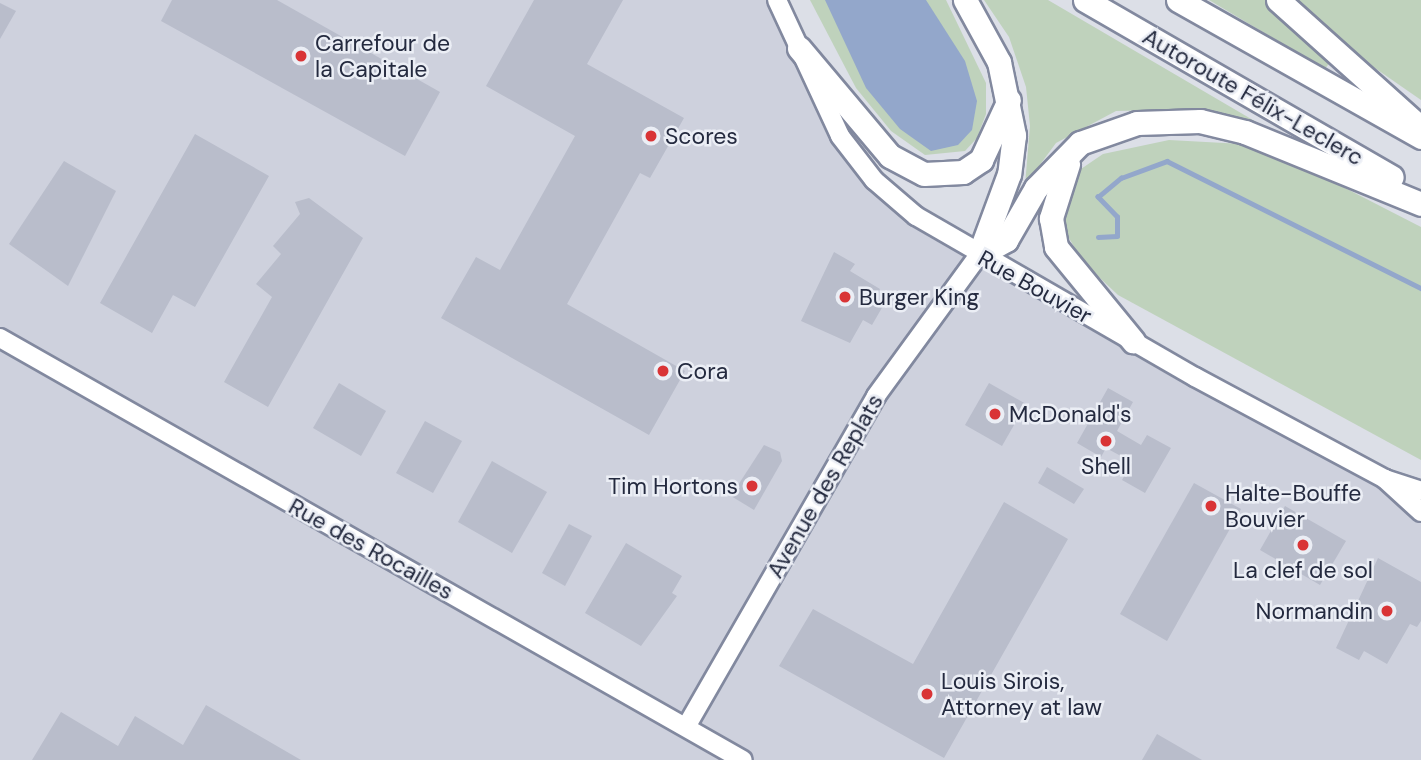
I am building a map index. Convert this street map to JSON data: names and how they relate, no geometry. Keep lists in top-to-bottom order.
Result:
{
  "streets": {
    "highway": ["Autoroute Félix-Leclerc"],
    "street": ["Rue Bouvier", "Avenue des Replats", "Rue des Rocailles"]
  },
  "crossings": [
    ["Rue Bouvier", "Avenue des Replats"],
    ["Avenue des Replats", "Rue des Rocailles"]
  ],
  "places": [
    "Carrefour de la Capitale",
    "Scores",
    "Burger King",
    "Cora",
    "McDonald's",
    "Shell",
    "Tim Hortons",
    "Halte-Bouffe Bouvier",
    "La clef de sol",
    "Normandin",
    "Louis Sirois, Attorney at law"
  ]
}
